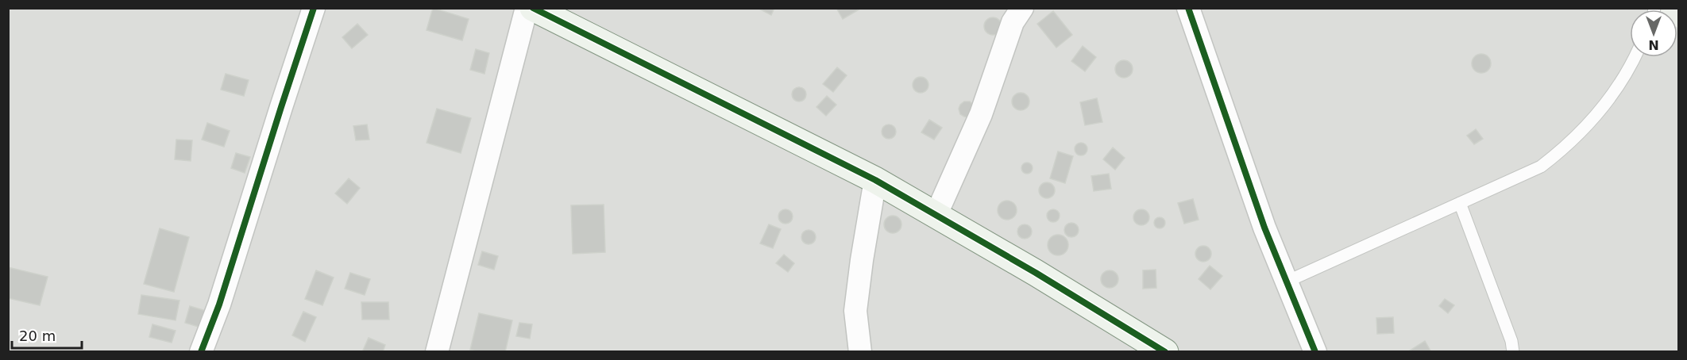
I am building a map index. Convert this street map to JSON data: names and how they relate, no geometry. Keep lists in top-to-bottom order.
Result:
{
  "scale_bar": "20 m",
  "north": "bottom"
}
